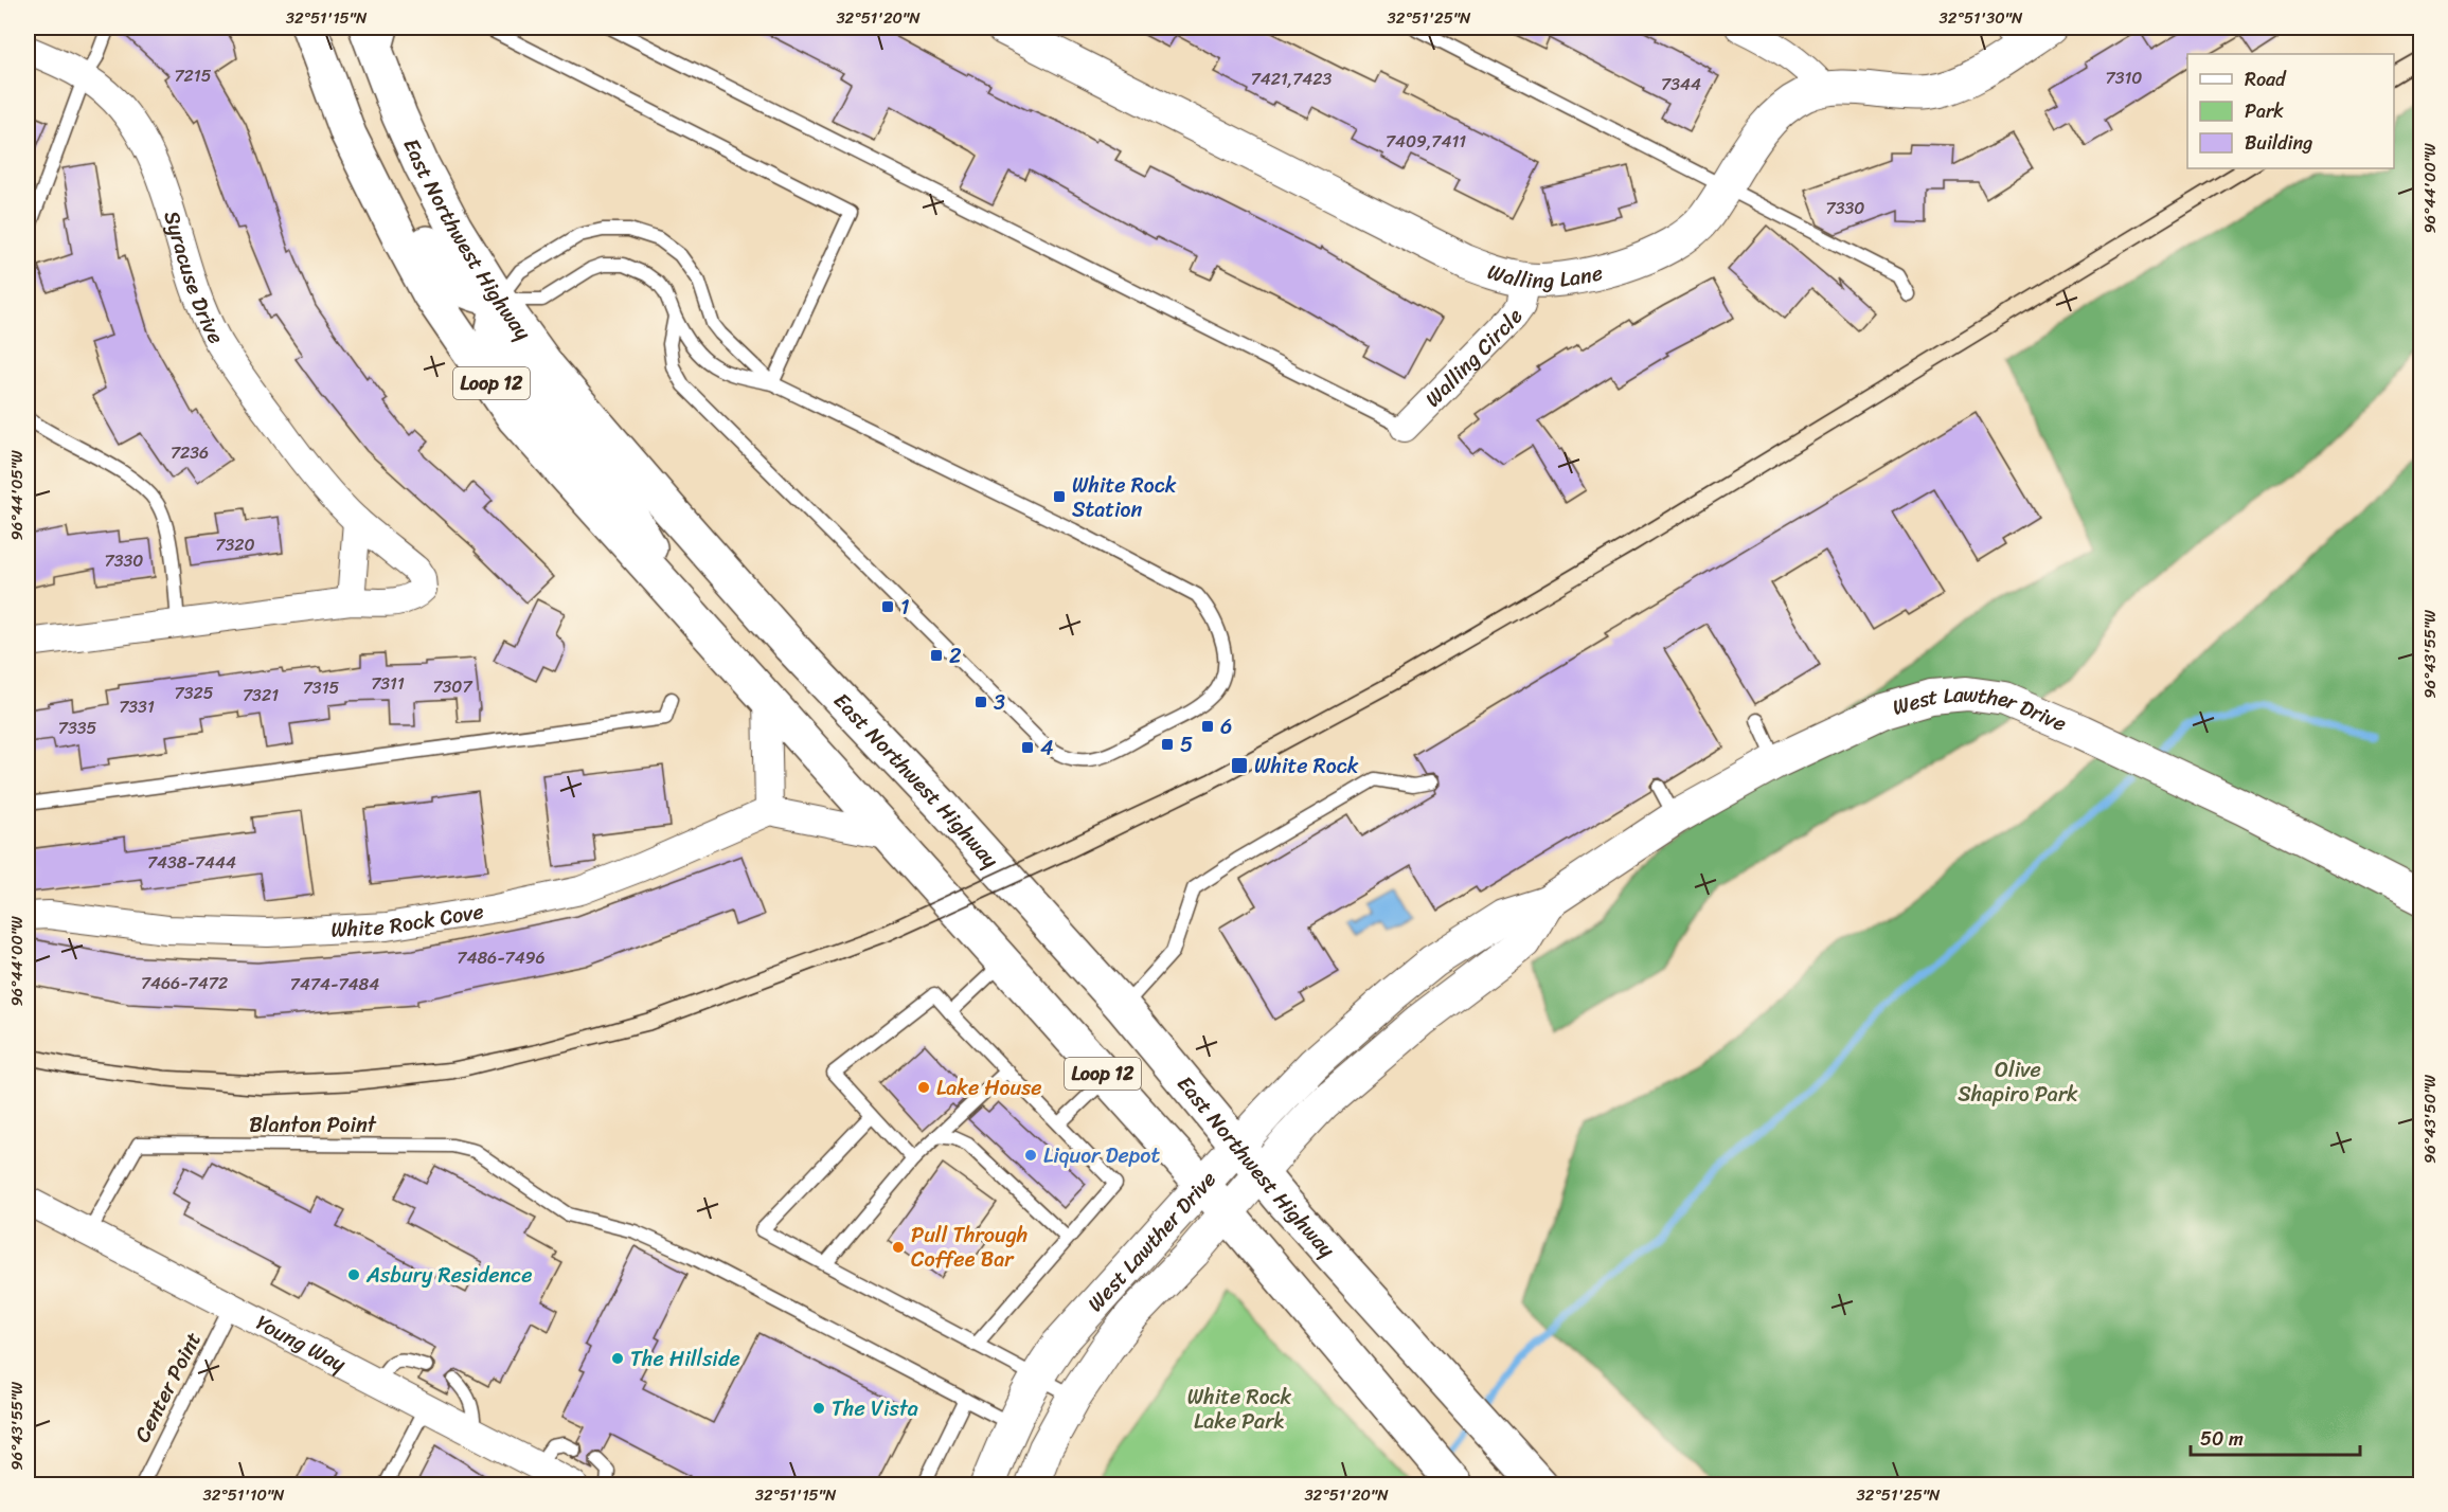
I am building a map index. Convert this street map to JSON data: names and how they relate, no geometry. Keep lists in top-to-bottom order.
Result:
{
  "streets": {
    "main road": ["East Northwest Highway", "Loop 12"],
    "street": [
      "Walling Lane",
      "Syracuse Drive",
      "Walling Circle",
      "West Lawther Drive",
      "White Rock Cove",
      "Young Way"
    ],
    "lane": ["Blanton Point", "Center Point"]
  },
  "crossings": [
    ["East Northwest Highway", "West Lawther Drive"],
    ["Walling Lane", "Walling Circle"],
    ["Loop 12", "West Lawther Drive"],
    ["Blanton Point", "Young Way"],
    ["Young Way", "Center Point"]
  ],
  "parks": ["Olive Shapiro Park", "White Rock Lake Park"],
  "places": {
    "transit": [
      "White Rock Station",
      "1",
      "2",
      "3",
      "6",
      "5",
      "4",
      "White Rock"
    ],
    "other": [
      "Lake House",
      "Liquor Depot",
      "Pull Through Coffee Bar",
      "Asbury Residence",
      "The Hillside",
      "The Vista"
    ]
  },
  "house_numbers": [
    "7215",
    "7310",
    "7421,7423",
    "7344",
    "7409,7411",
    "7330",
    "7236",
    "7320",
    "7330",
    "7311",
    "7307",
    "7315",
    "7325",
    "7321",
    "7331",
    "7335",
    "7438-7444",
    "7486-7496",
    "7466-7472",
    "7474-7484"
  ],
  "legend": ["Road", "Park", "Building"],
  "scale_bar": "50 m",
  "coordinates": [
    "32°51'15\"N",
    "32°51'20\"N",
    "32°51'25\"N",
    "32°51'30\"N",
    "96°44'00\"W",
    "96°44'05\"W",
    "96°43'55\"W",
    "96°43'50\"W",
    "32°51'10\"N"
  ]
}
